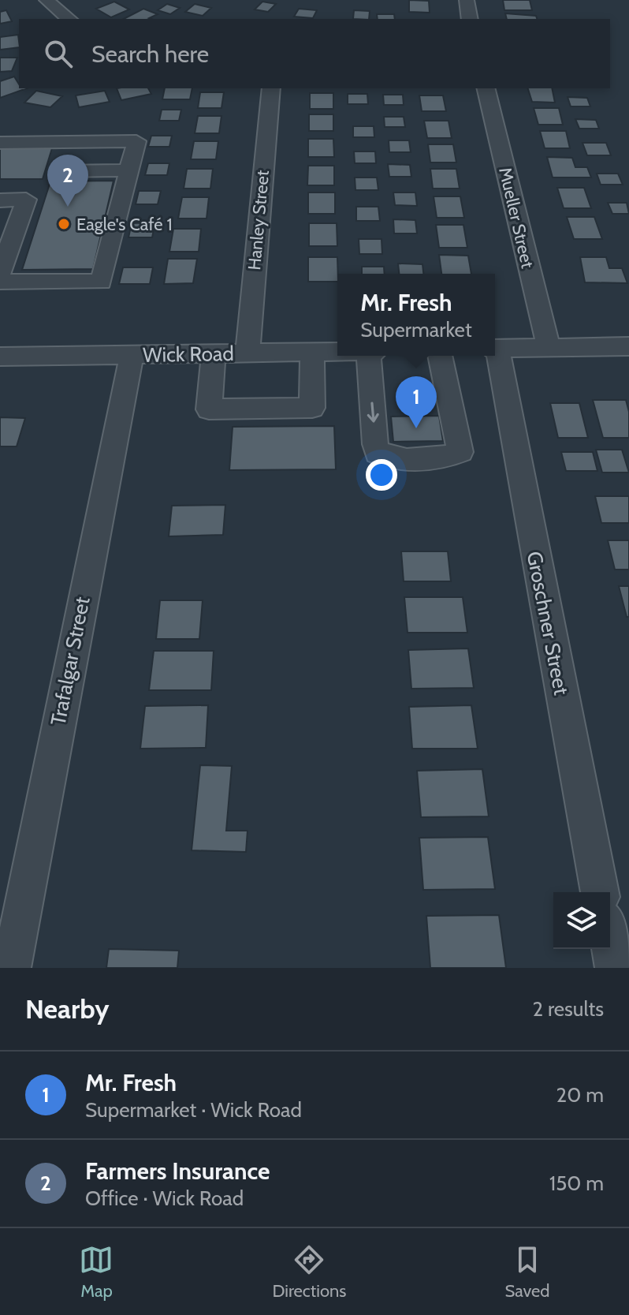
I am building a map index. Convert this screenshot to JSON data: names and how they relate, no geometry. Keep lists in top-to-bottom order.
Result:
{
  "streets": {
    "street": [
      "Mueller Street",
      "Hanley Street",
      "Wick Road",
      "Groschner Street",
      "Trafalgar Street"
    ]
  },
  "crossings": [
    ["Hanley Street", "Wick Road"],
    ["Wick Road", "Trafalgar Street"]
  ],
  "places": ["Eagle's Café 1"],
  "page": {
    "search": "Search here",
    "pins": ["2", "1"],
    "popup": ["Mr. Fresh", "Supermarket"],
    "heading": ["Nearby", "2 results"],
    "list": [
      {
        "mark": "1",
        "name": "Mr. Fresh",
        "note": "Supermarket · Wick Road",
        "value": "20 m"
      },
      {
        "mark": "2",
        "name": "Farmers Insurance",
        "note": "Office · Wick Road",
        "value": "150 m"
      }
    ],
    "nav": ["Map", "Directions", "Saved"]
  }
}
